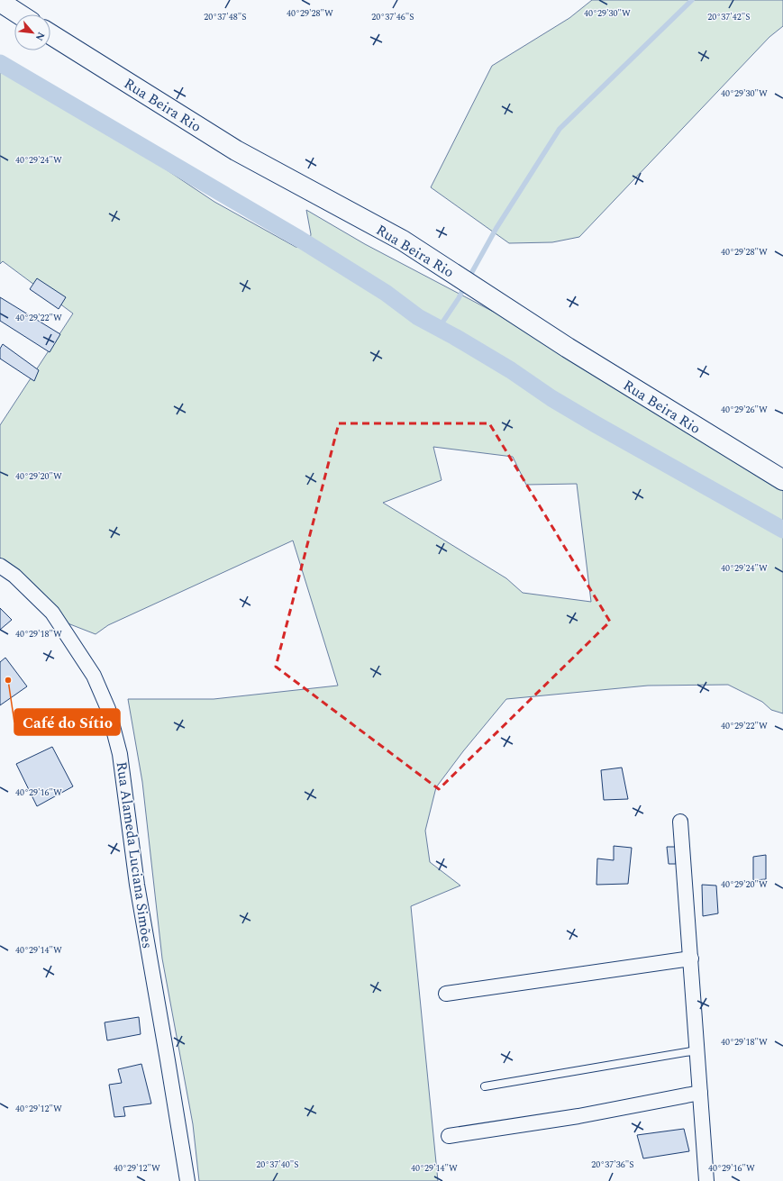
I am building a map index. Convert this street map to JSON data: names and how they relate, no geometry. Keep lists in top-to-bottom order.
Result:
{
  "streets": {
    "street": ["Rua Beira Rio", "Rua Alameda Luciana Simões"]
  },
  "places": ["Café do Sítio"],
  "north": "bottom right",
  "coordinates": [
    "40°29'30\"W",
    "40°29'28\"W",
    "20°37'48\"S",
    "20°37'46\"S",
    "20°37'42\"S",
    "40°29'24\"W",
    "40°29'22\"W",
    "40°29'26\"W",
    "40°29'20\"W",
    "40°29'18\"W",
    "40°29'16\"W",
    "40°29'14\"W",
    "40°29'12\"W",
    "20°37'40\"S",
    "20°37'36\"S"
  ]
}
